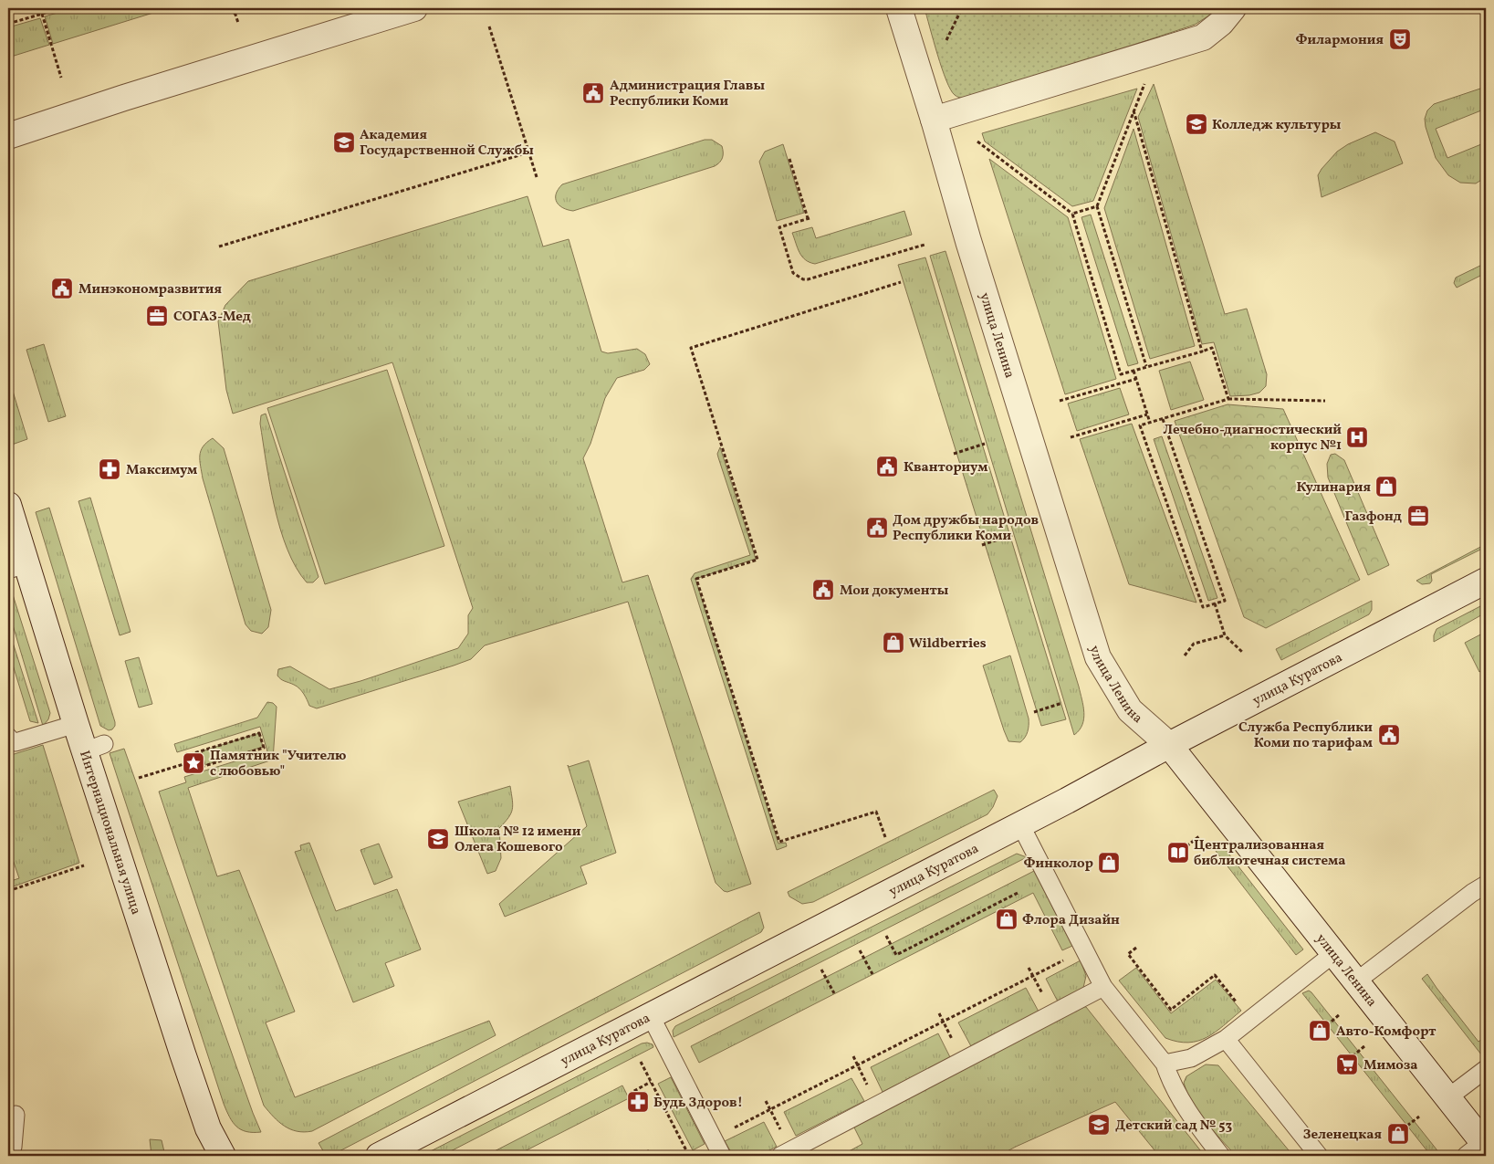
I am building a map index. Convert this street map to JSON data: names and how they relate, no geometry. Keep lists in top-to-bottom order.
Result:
{
  "streets": {
    "street": ["улица Ленина", "улица Куратова", "Интернациональная улица"]
  },
  "crossings": [
    ["улица Ленина", "улица Куратова"]
  ],
  "places": {
    "theatre": ["Филармония"],
    "public building": [
      "Администрация Главы Республики Коми",
      "Минэкономразвития",
      "Кванториум",
      "Дом дружбы народов Республики Коми",
      "Мои документы",
      "Служба Республики Коми по тарифам"
    ],
    "school or university": [
      "Колледж культуры",
      "Академия Государственной Службы",
      "Школа № 12 имени Олега Кошевого",
      "Детский сад № 53"
    ],
    "office": ["СОГАЗ-Мед", "Газфонд"],
    "hospital": ["Лечебно-диагностический корпус №1"],
    "pharmacy": ["Максимум", "Будь Здоров!"],
    "shop": [
      "Кулинария",
      "Wildberries",
      "Финколор",
      "Флора Дизайн",
      "Авто-Комфорт",
      "Зеленецкая"
    ],
    "place": ["Памятник \"Учителю с любовью\""],
    "library": ["Централизованная библиотечная система"],
    "supermarket": ["Мимоза"]
  }
}
